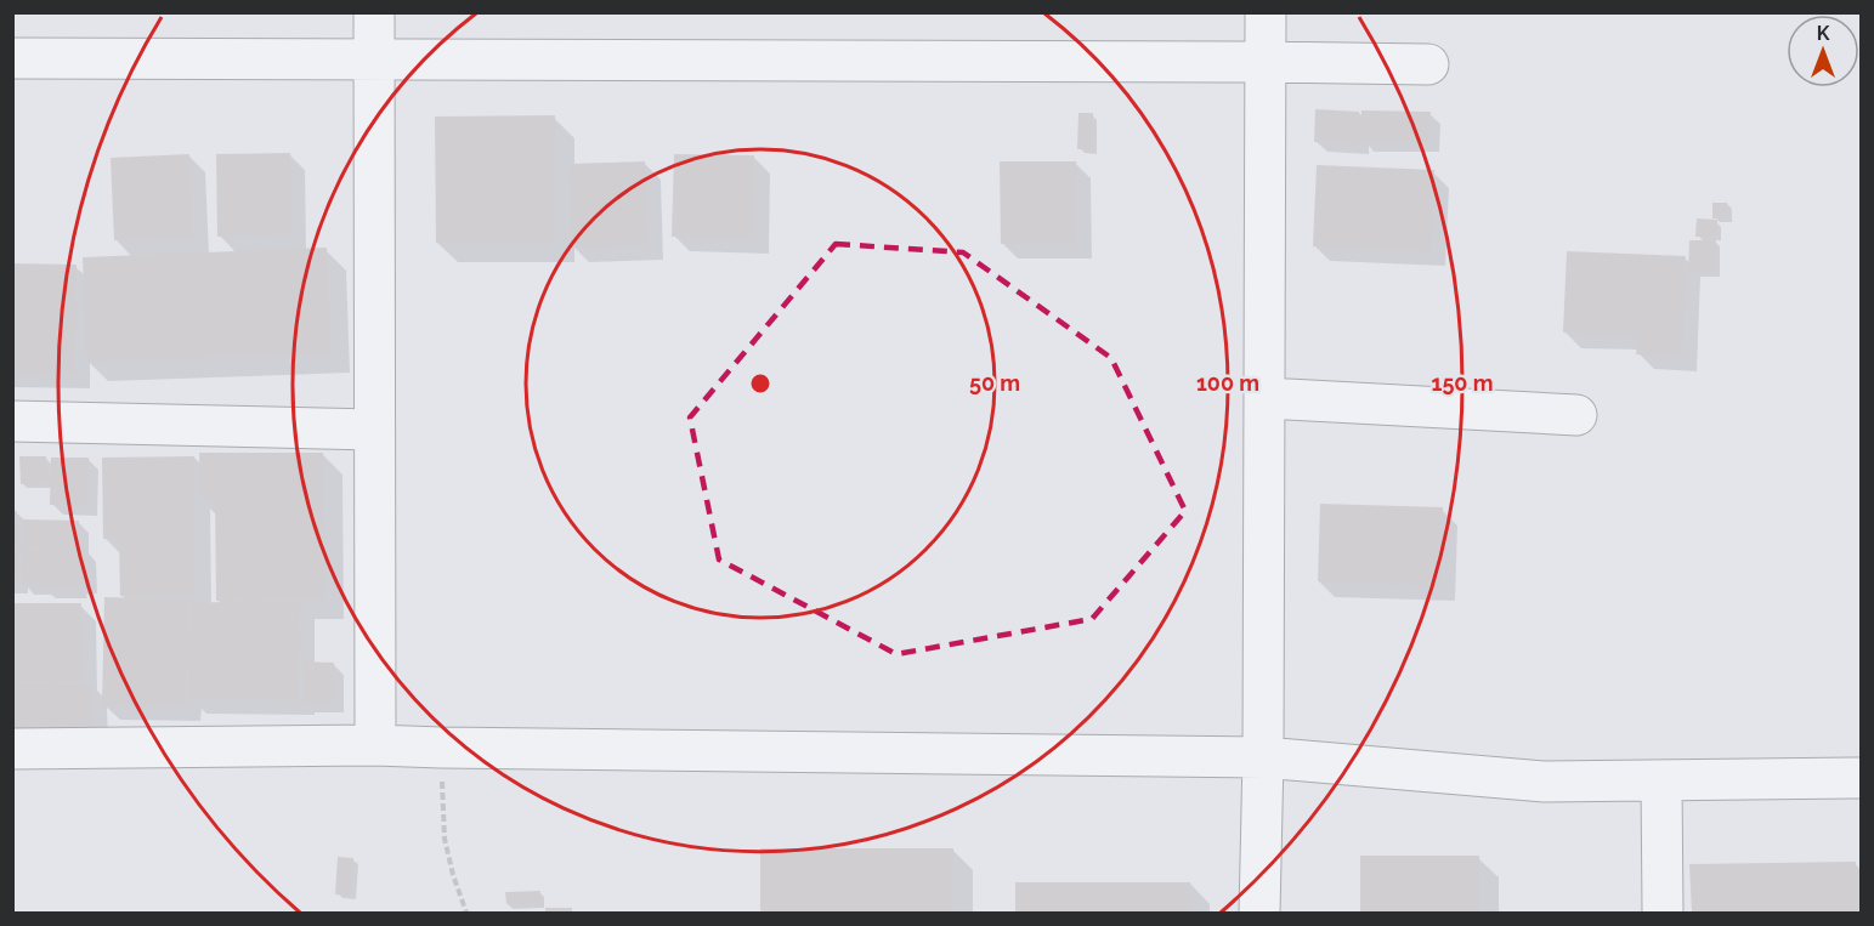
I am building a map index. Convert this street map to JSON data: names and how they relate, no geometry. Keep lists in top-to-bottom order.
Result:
{
  "north": "top",
  "rings": ["50 m", "100 m", "150 m"]
}
